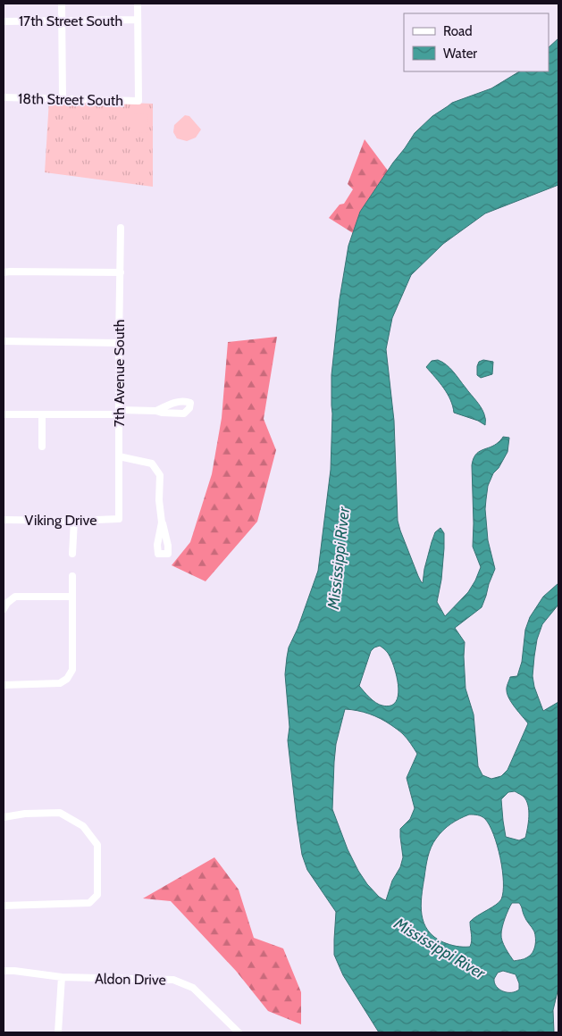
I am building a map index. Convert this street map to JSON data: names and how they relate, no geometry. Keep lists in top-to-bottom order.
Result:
{
  "streets": {
    "street": [
      "17th Street South",
      "18th Street South",
      "7th Avenue South",
      "Viking Drive",
      "Aldon Drive"
    ]
  },
  "crossings": [
    ["17th Street South", "18th Street South"],
    ["7th Avenue South", "Viking Drive"]
  ],
  "water": ["Mississippi River"],
  "legend": ["Road", "Water"]
}
